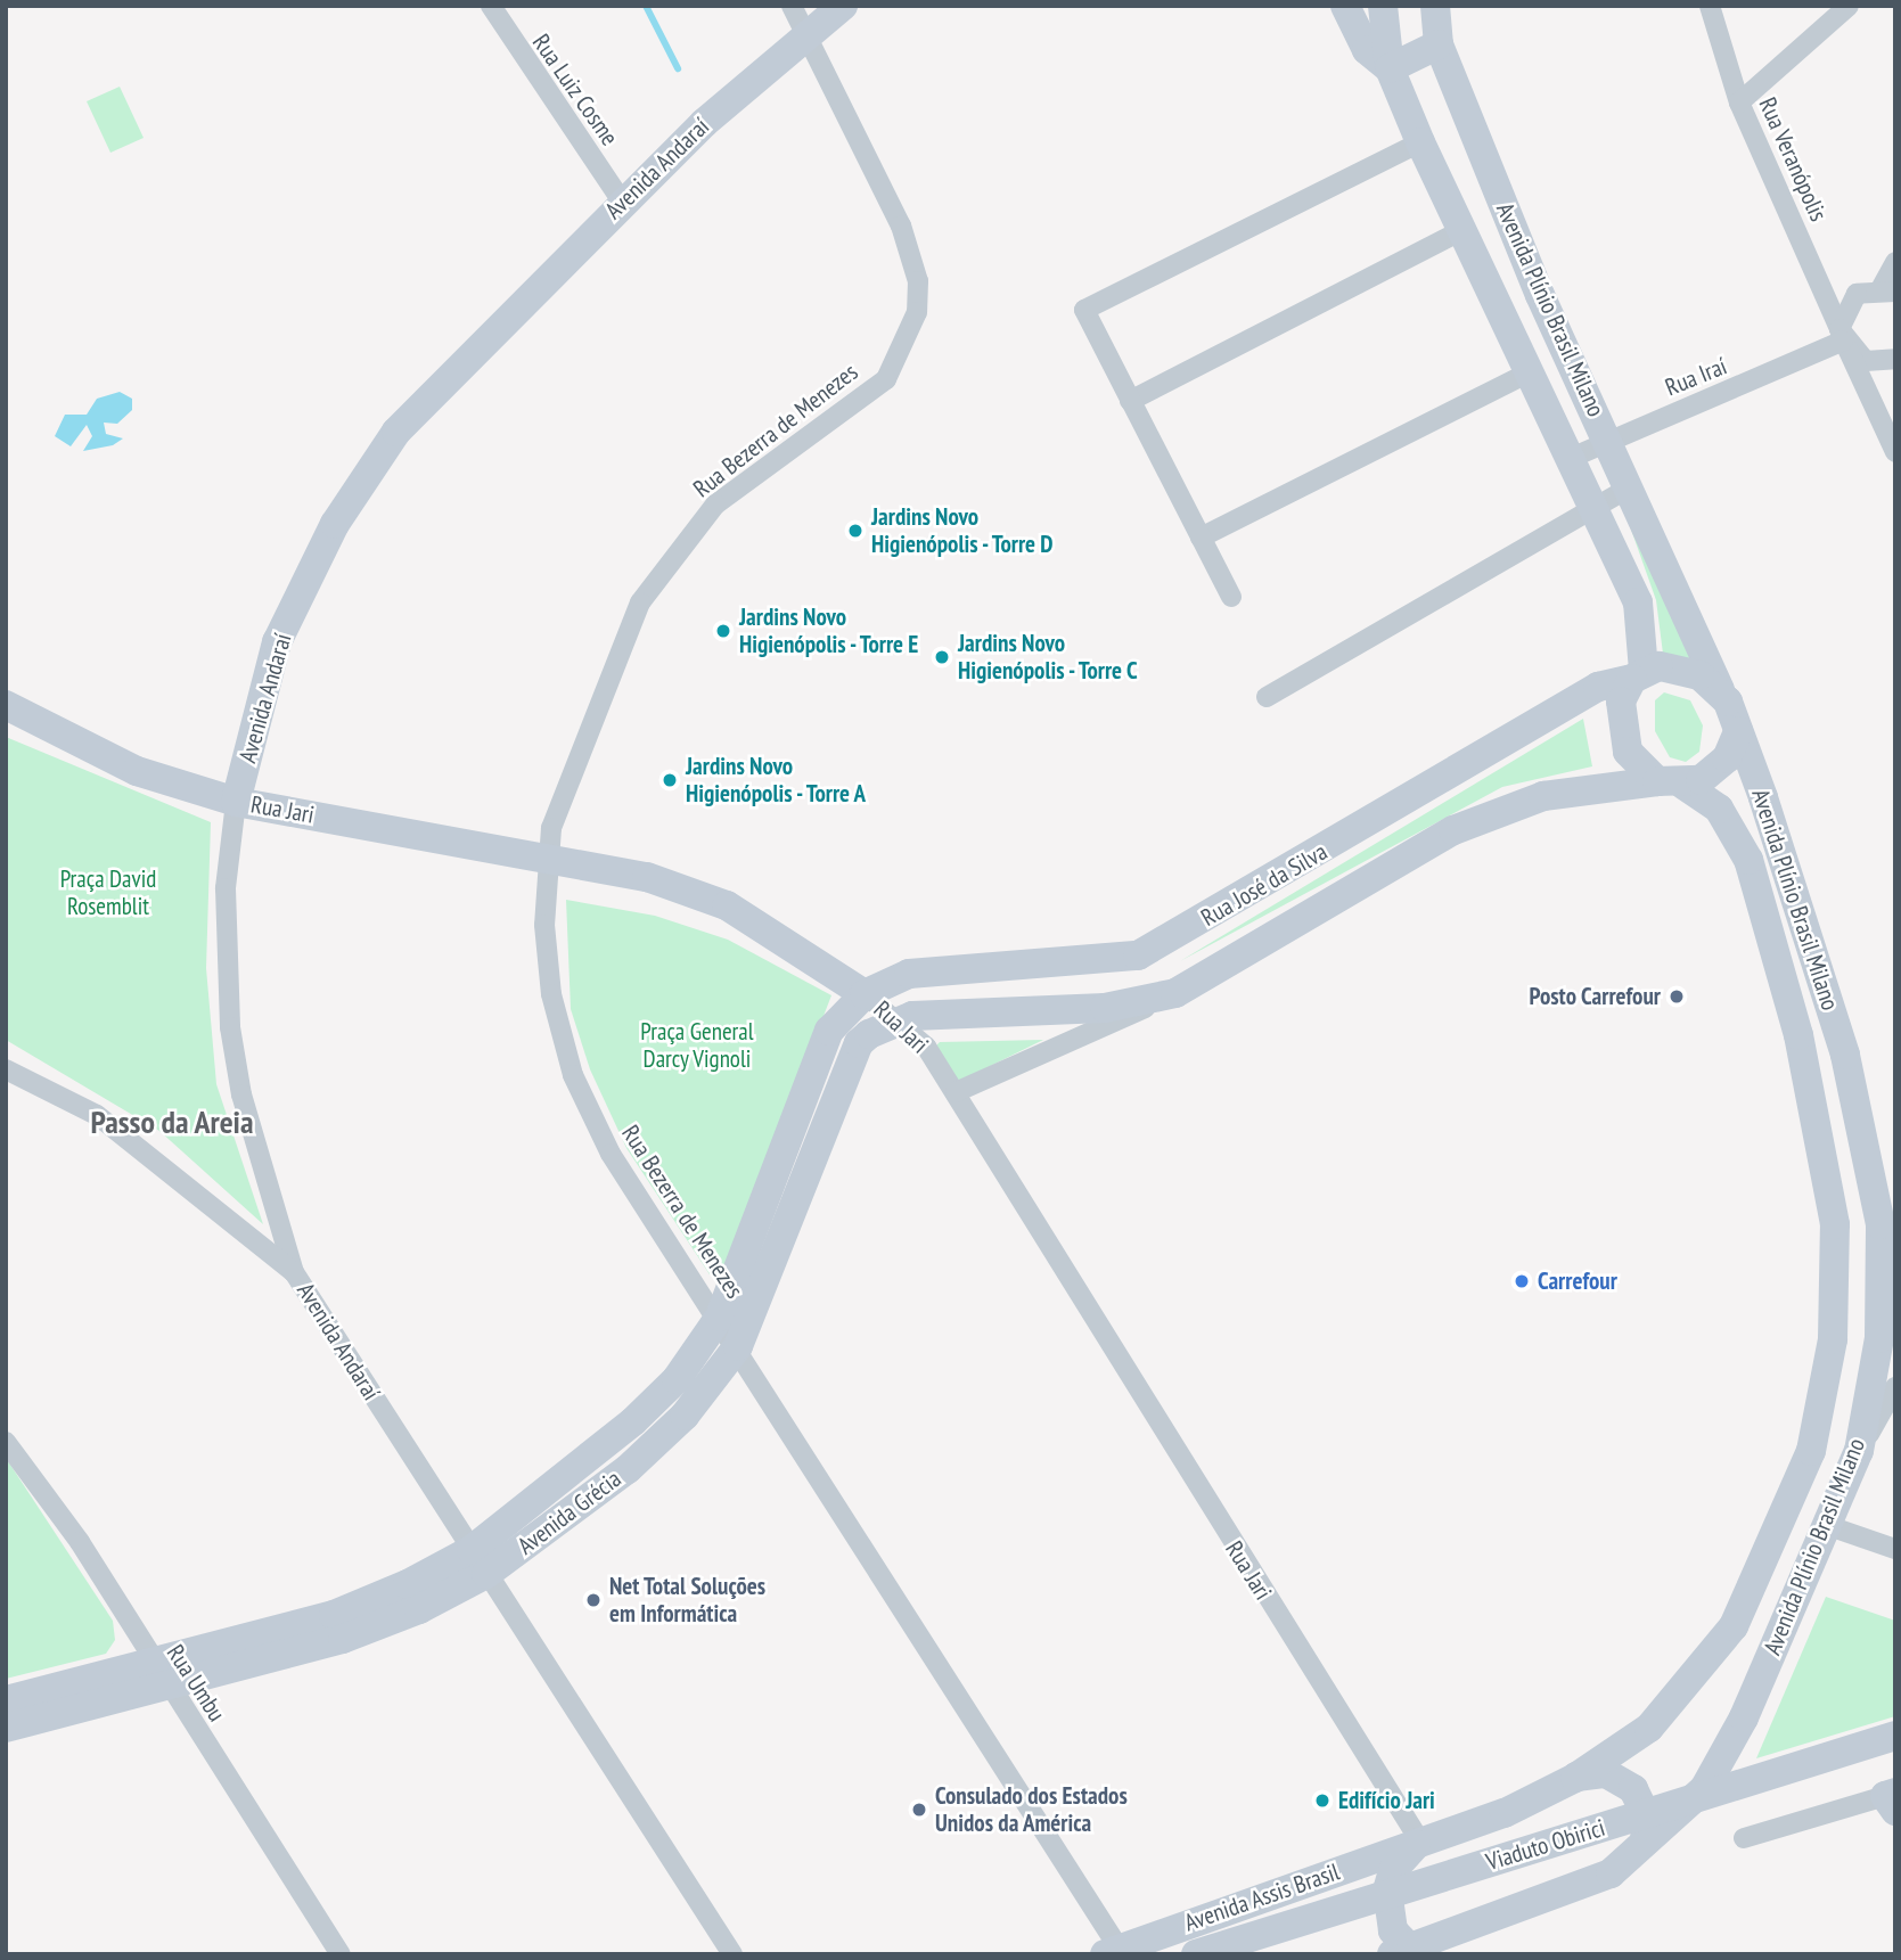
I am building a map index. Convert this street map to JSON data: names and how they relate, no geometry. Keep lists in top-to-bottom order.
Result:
{
  "streets": {
    "main road": [
      "Avenida Andaraí",
      "Avenida Plínio Brasil Milano",
      "Rua Jari",
      "Rua José da Silva",
      "Avenida Grécia",
      "Viaduto Obirici",
      "Avenida Assis Brasil"
    ],
    "street": [
      "Rua Luiz Cosme",
      "Rua Veranópolis",
      "Rua Iraí",
      "Rua Bezerra de Menezes",
      "Rua Umbu"
    ]
  },
  "crossings": [
    ["Rua Luiz Cosme", "Avenida Andaraí"],
    ["Rua Veranópolis", "Rua Iraí"],
    ["Avenida Andaraí", "Rua Bezerra de Menezes"],
    ["Avenida Andaraí", "Rua Jari"],
    ["Avenida Andaraí", "Avenida Grécia"],
    ["Avenida Plínio Brasil Milano", "Rua Iraí"],
    ["Avenida Plínio Brasil Milano", "Rua Jari"],
    ["Avenida Plínio Brasil Milano", "Rua José da Silva"],
    ["Avenida Plínio Brasil Milano", "Avenida Assis Brasil"],
    ["Rua Bezerra de Menezes", "Rua Jari"],
    ["Rua Bezerra de Menezes", "Avenida Grécia"],
    ["Rua Bezerra de Menezes", "Avenida Assis Brasil"],
    ["Rua Jari", "Rua José da Silva"],
    ["Rua Jari", "Avenida Grécia"],
    ["Rua Jari", "Avenida Assis Brasil"],
    ["Rua José da Silva", "Avenida Grécia"],
    ["Avenida Grécia", "Rua Umbu"]
  ],
  "districts": ["Passo da Areia"],
  "parks": ["Praça David Rosemblit", "Praça General Darcy Vignoli"],
  "places": [
    "Jardins Novo Higienópolis - Torre D",
    "Jardins Novo Higienópolis - Torre E",
    "Jardins Novo Higienópolis - Torre C",
    "Jardins Novo Higienópolis - Torre A",
    "Posto Carrefour",
    "Carrefour",
    "Net Total Soluções em Informática",
    "Edifício Jari",
    "Consulado dos Estados Unidos da América"
  ]
}
